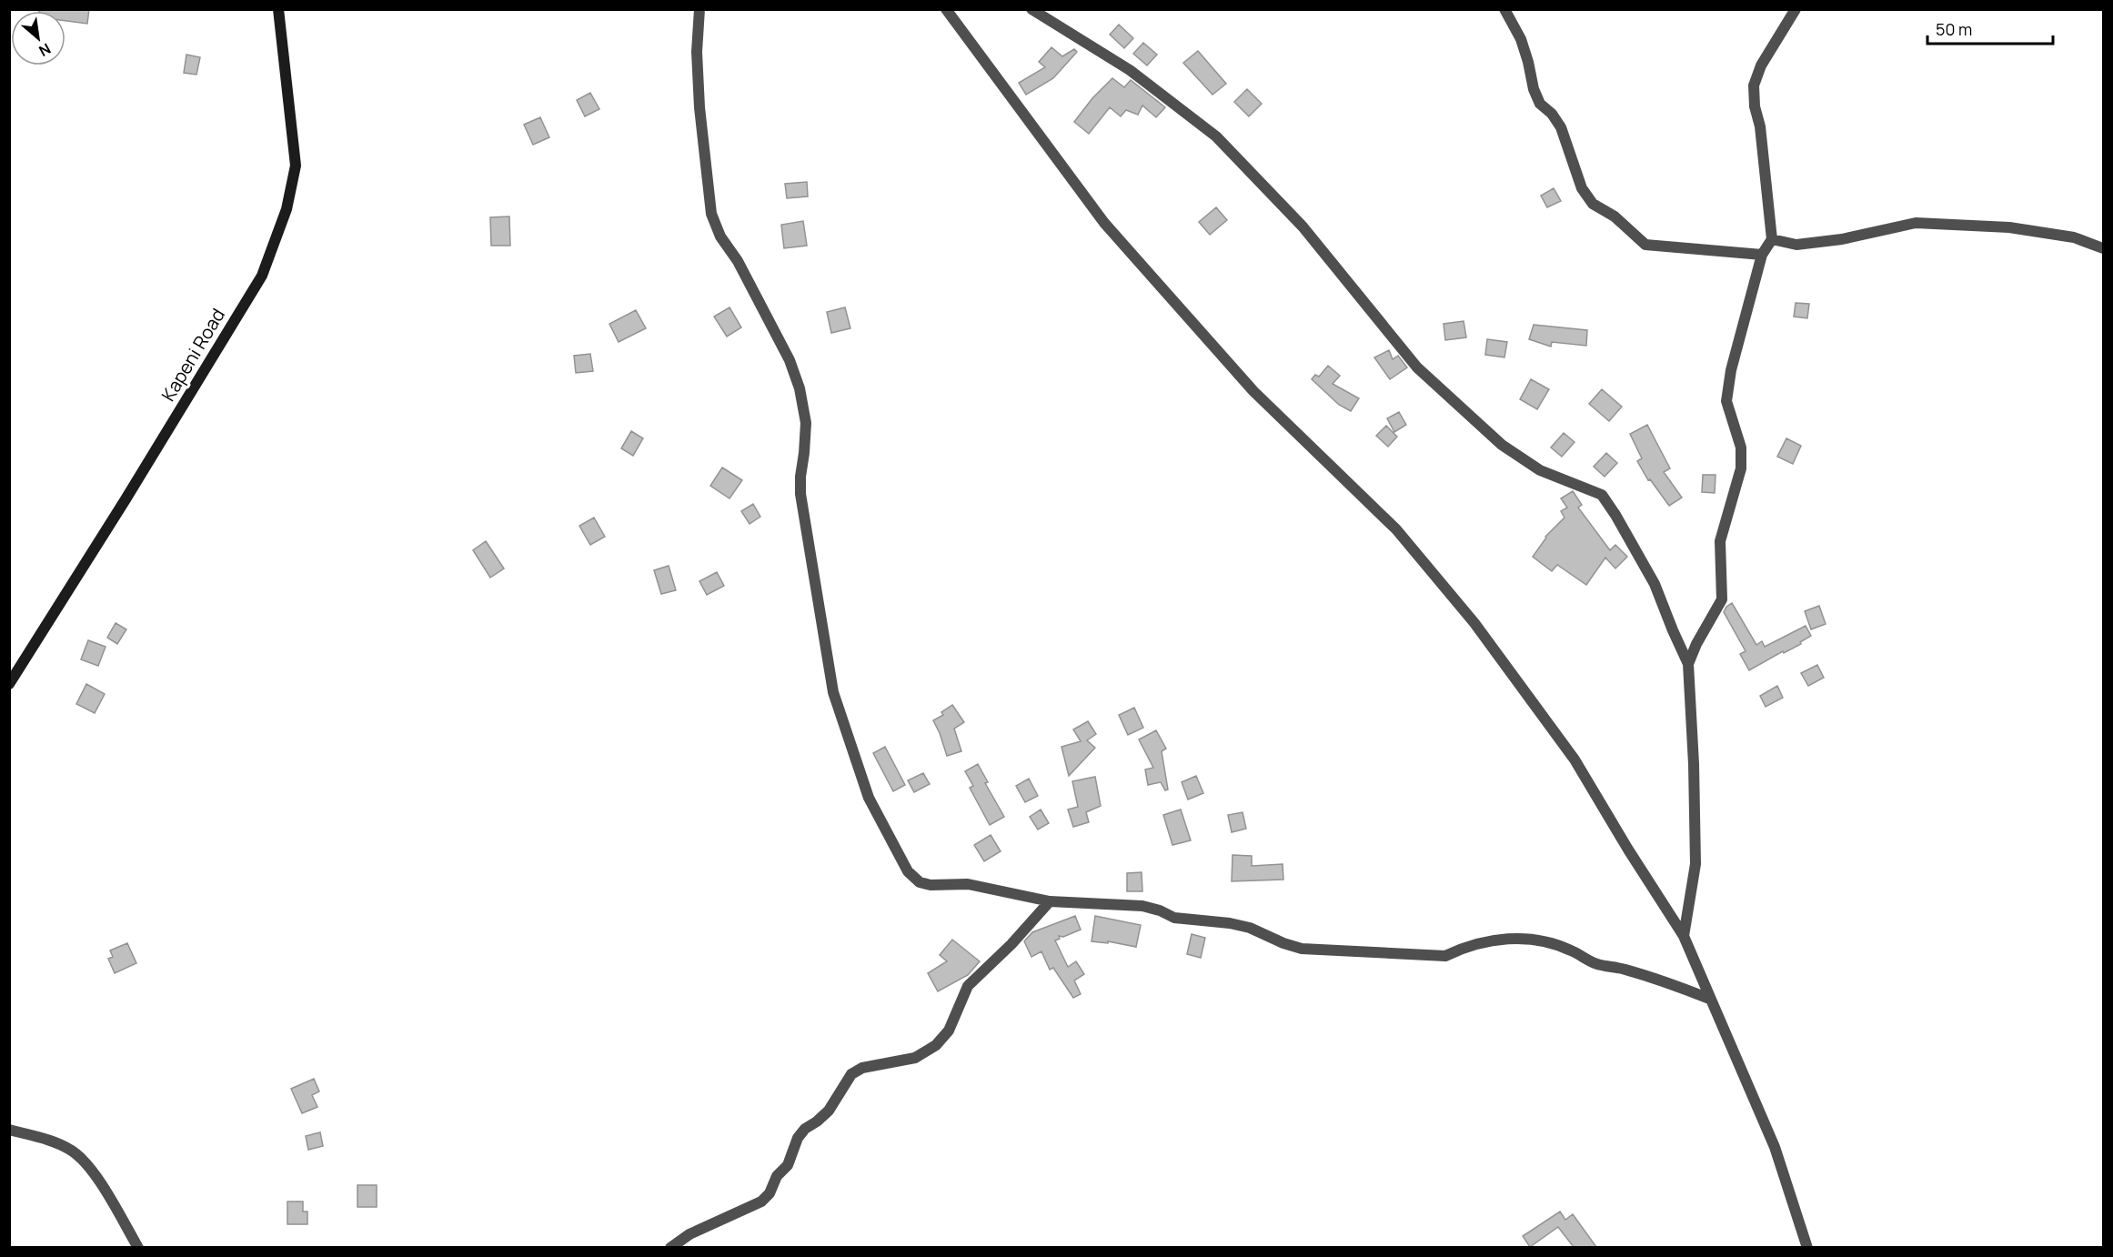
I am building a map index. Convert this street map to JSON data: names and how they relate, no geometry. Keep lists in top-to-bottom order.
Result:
{
  "streets": {
    "main road": ["Kapeni Road"]
  },
  "scale_bar": "50 m",
  "north": "bottom right"
}
